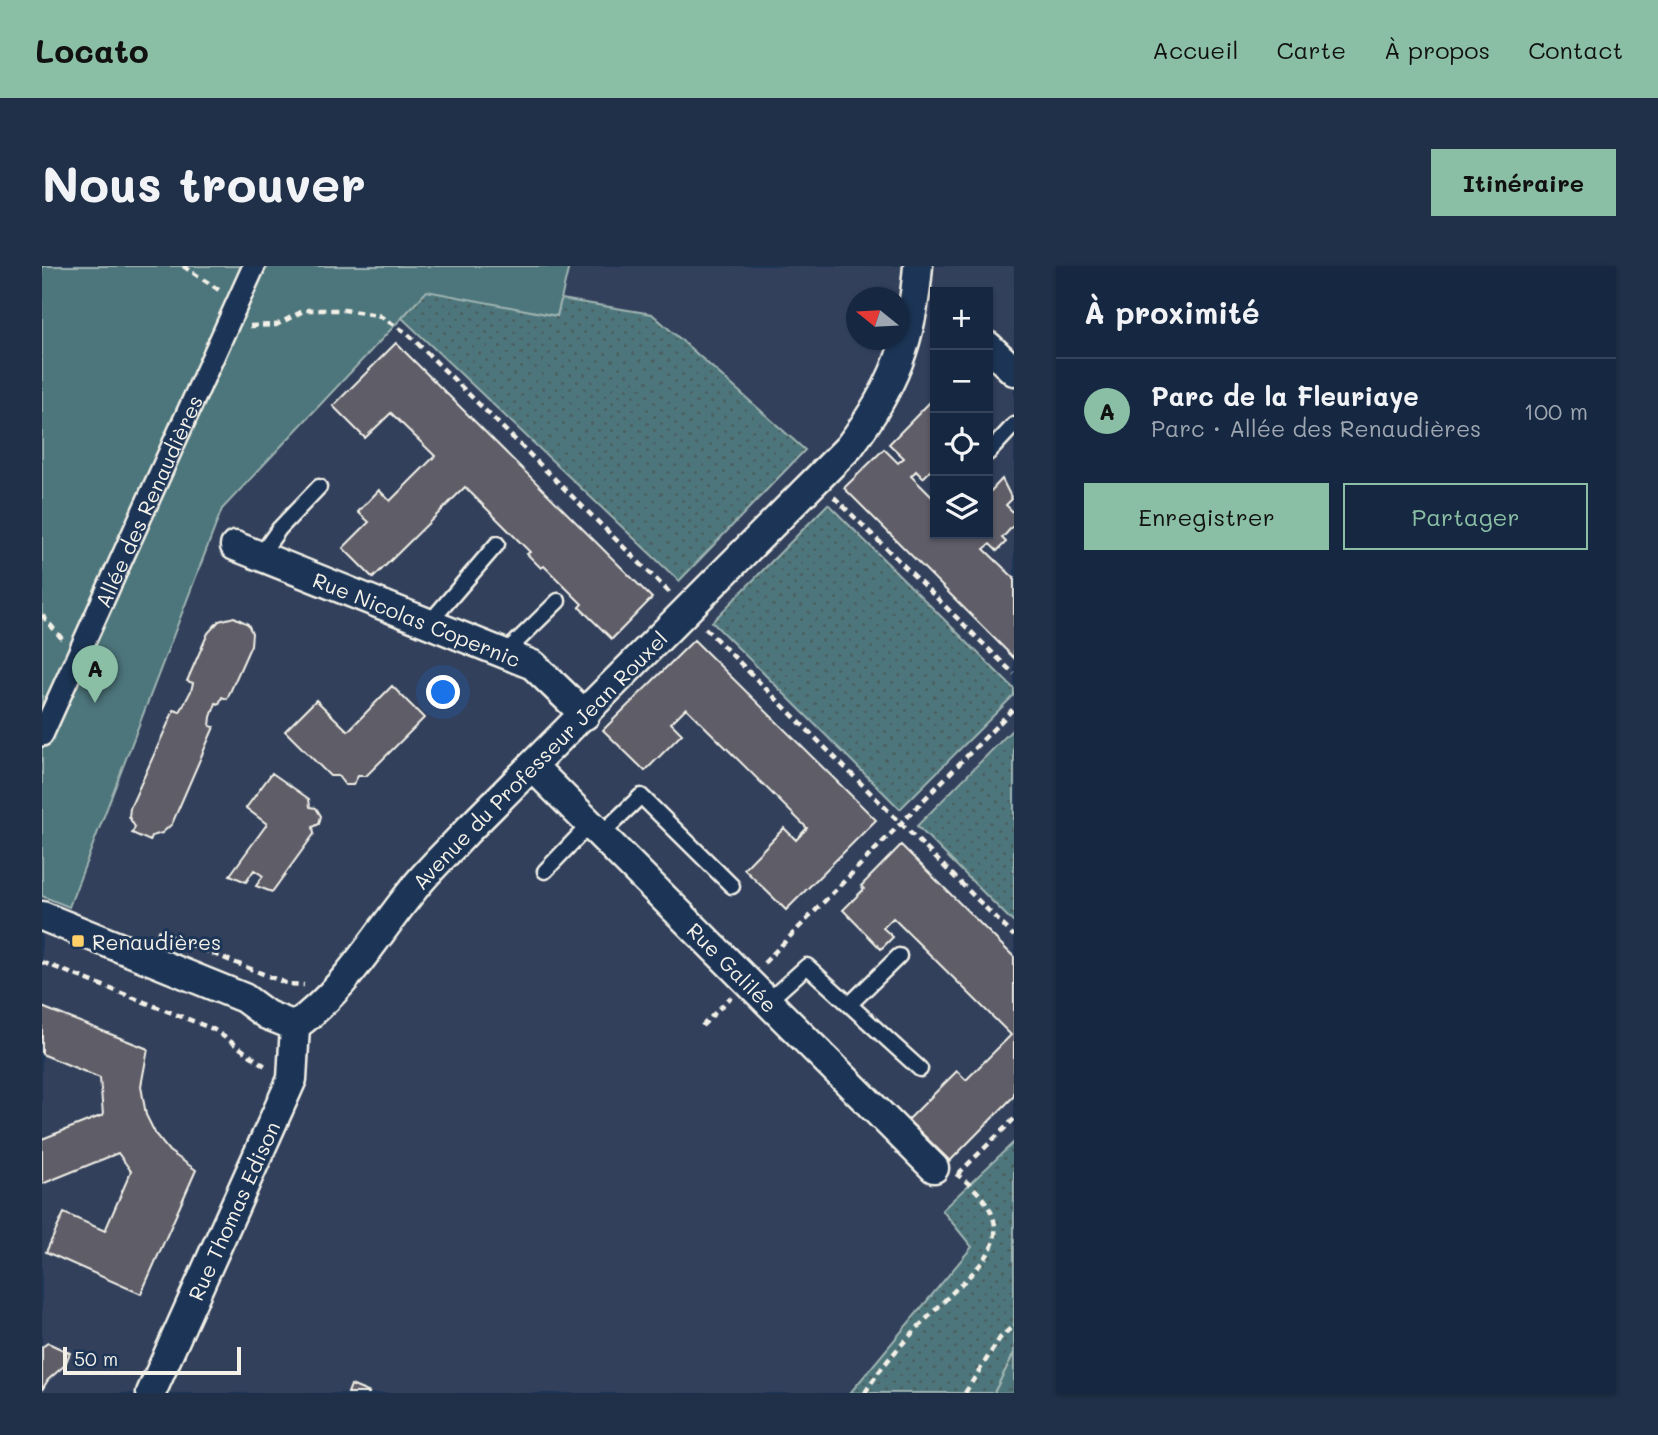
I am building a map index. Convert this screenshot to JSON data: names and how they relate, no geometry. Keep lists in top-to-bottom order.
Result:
{
  "streets": {
    "street": [
      "Allée des Renaudières",
      "Rue Nicolas Copernic",
      "Avenue du Professeur Jean Rouxel",
      "Rue Galilée",
      "Rue Thomas Edison"
    ]
  },
  "crossings": [
    ["Rue Nicolas Copernic", "Avenue du Professeur Jean Rouxel"],
    ["Avenue du Professeur Jean Rouxel", "Rue Galilée"],
    ["Avenue du Professeur Jean Rouxel", "Rue Thomas Edison"]
  ],
  "places": {
    "transit": ["Renaudières"]
  },
  "scale_bar": "50 m",
  "north": "left",
  "page": {
    "header": "Locato",
    "nav": [
      "Accueil",
      "Carte",
      "À propos",
      "Contact"
    ],
    "buttons": [
      "Itinéraire",
      ["Enregistrer", "Partager"]
    ],
    "title": "Nous trouver",
    "heading": "À proximité",
    "map_buttons": ["+", "−"],
    "list": [
      {
        "mark": "A",
        "name": "Parc de la Fleuriaye",
        "note": "Parc · Allée des Renaudières",
        "value": "100 m"
      }
    ],
    "pins": "A",
    "scale": "50 m"
  }
}
